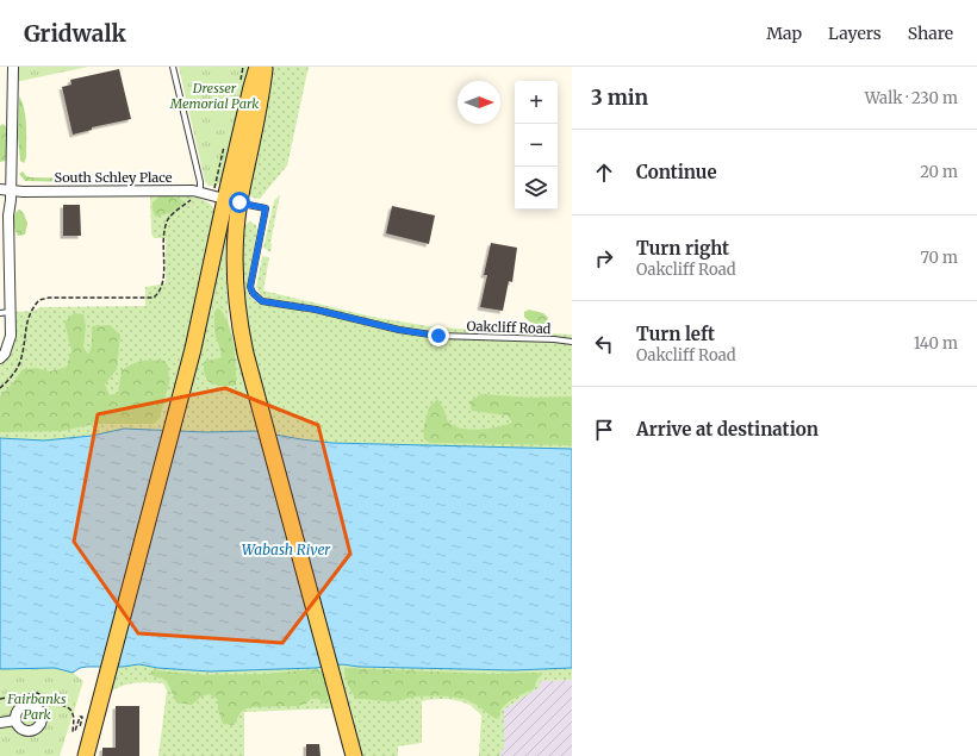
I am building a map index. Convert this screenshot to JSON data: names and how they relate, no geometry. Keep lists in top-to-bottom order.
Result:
{
  "streets": {
    "street": ["South Schley Place"],
    "lane": ["Oakcliff Road"]
  },
  "crossings": [
    ["South Schley Place", "Oakcliff Road"]
  ],
  "water": ["Wabash River"],
  "parks": ["Dresser Memorial Park", "Fairbanks Park"],
  "north": "right",
  "page": {
    "header": "Gridwalk",
    "nav": ["Map", "Layers", "Share"],
    "heading": ["3 min", "Walk · 230 m"],
    "map_buttons": ["+", "−"],
    "list": [
      ["Continue", "20 m"],
      ["Turn right", "Oakcliff Road", "70 m"],
      ["Turn left", "Oakcliff Road", "140 m"],
      "Arrive at destination"
    ]
  }
}
